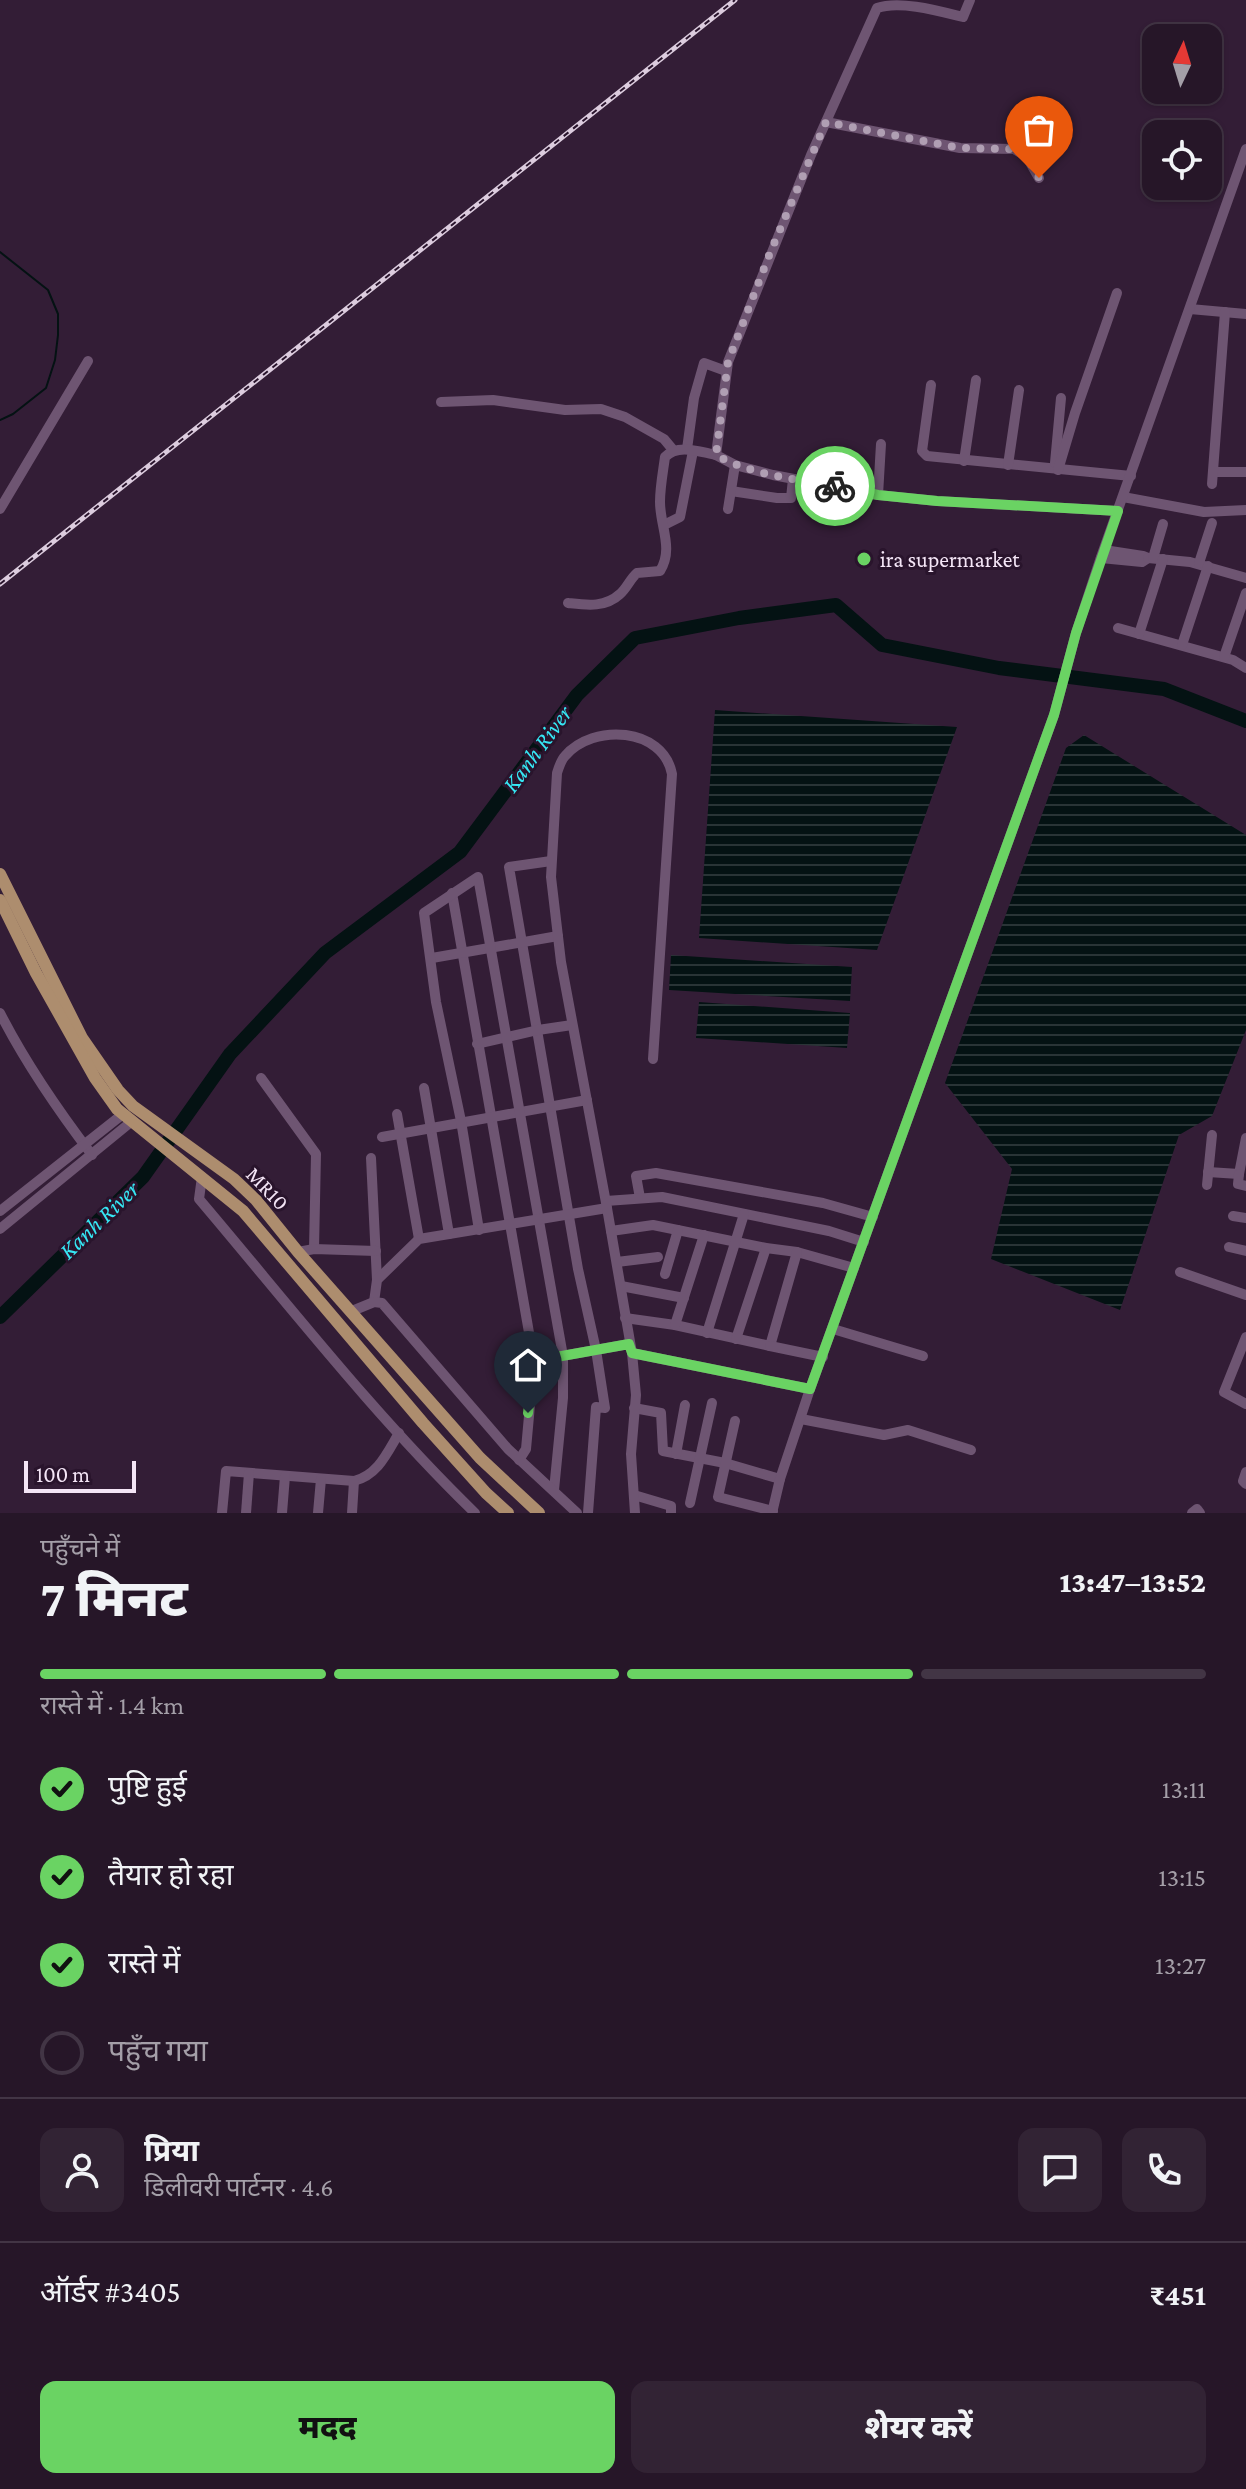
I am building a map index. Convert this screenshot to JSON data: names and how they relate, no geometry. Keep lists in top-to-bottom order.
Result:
{
  "streets": {
    "main road": ["MR10"]
  },
  "water": ["Kanh River"],
  "places": ["ira supermarket"],
  "scale_bar": "100 m",
  "north": "top",
  "page": {
    "scale": "100 m",
    "heading": ["7 मिनट", "पहुँचने में", "13:47–13:52"],
    "panel": [
      "प्रिया",
      "डिलीवरी पार्टनर · 4.6",
      "ऑर्डर #3405",
      "₹451"
    ],
    "bar": "रास्ते में · 1.4 km",
    "list": [
      ["पुष्टि हुई", "13:11"],
      ["तैयार हो रहा", "13:15"],
      ["रास्ते में", "13:27"],
      "पहुँच गया"
    ],
    "buttons": ["मदद", "शेयर करें"]
  }
}
